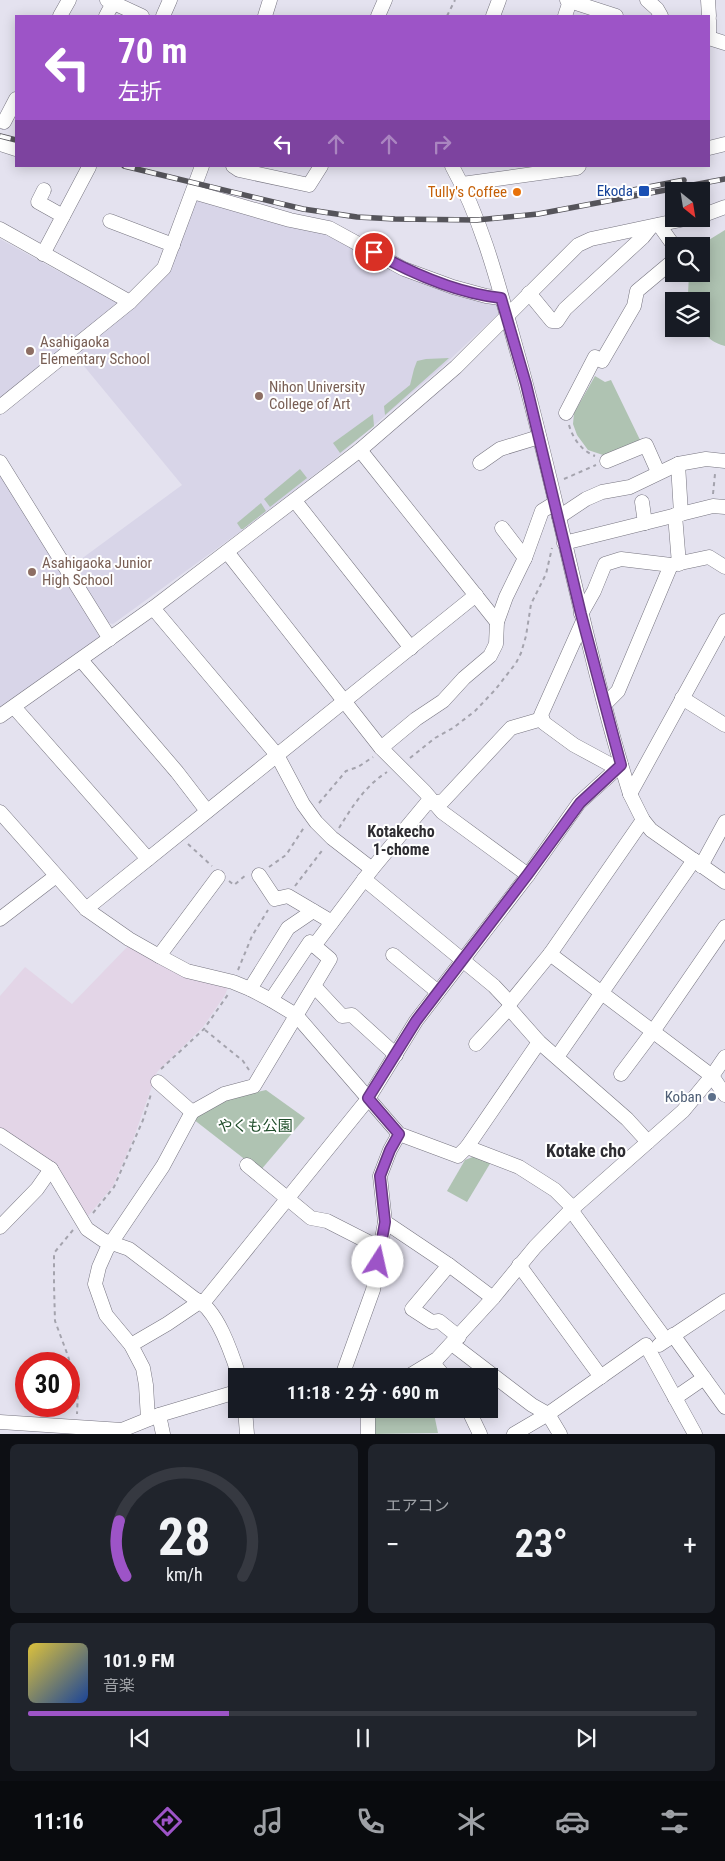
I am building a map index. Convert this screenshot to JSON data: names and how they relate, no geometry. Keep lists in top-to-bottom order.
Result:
{
  "districts": ["Kotakecho 1-chome", "Kotake cho"],
  "parks": ["やくも公園"],
  "places": {
    "transit": ["Ekoda"],
    "other": [
      "Tully's Coffee",
      "Asahigaoka Elementary School",
      "Nihon University College of Art",
      "Asahigaoka Junior High School",
      "Koban"
    ]
  },
  "north": "bottom right",
  "page": {
    "turn": ["70 m", "左折"],
    "limit": "30",
    "trip": "11:18 · 2 分 · 690 m",
    "tile": "エアコン",
    "heat": ["−", "23°", "+"],
    "song": ["101.9 FM", "音楽"],
    "tabs": "11:16",
    "gauge": ["28", "km/h"]
  }
}
